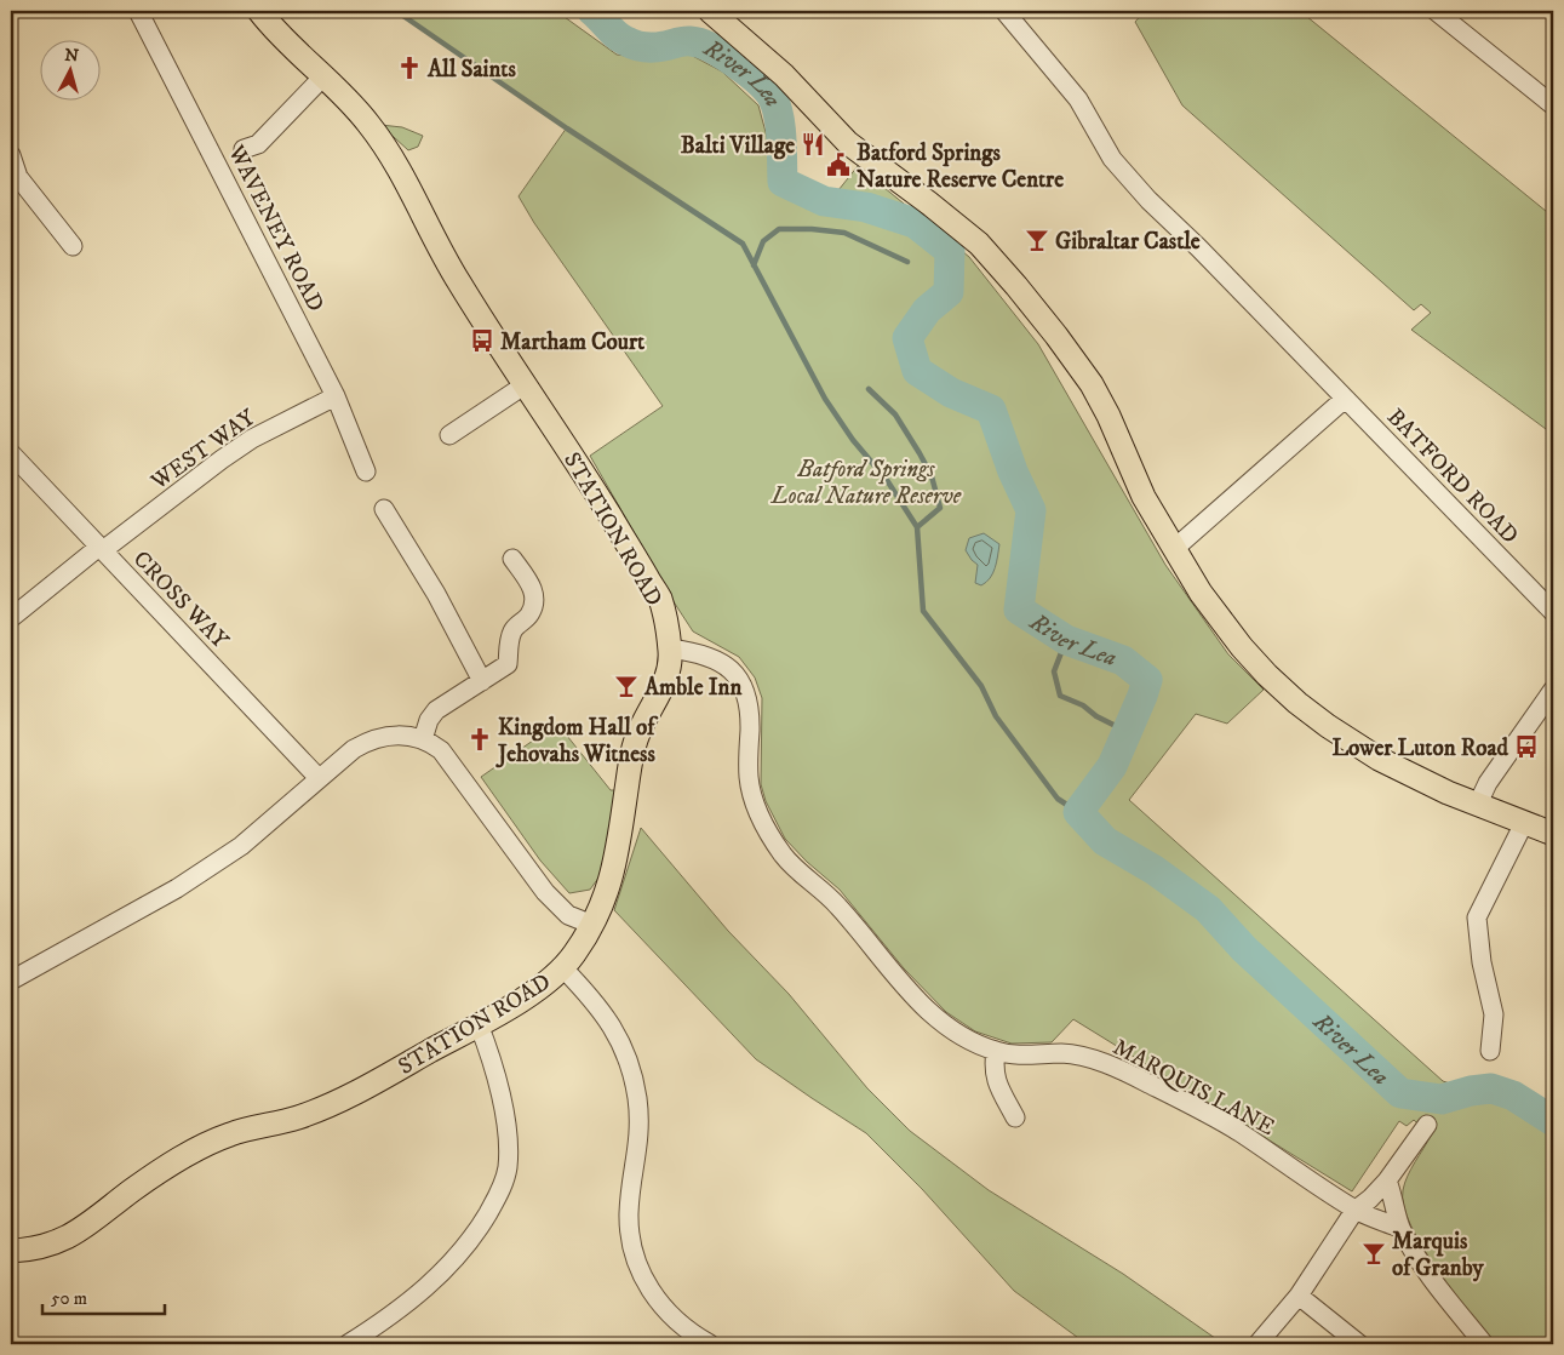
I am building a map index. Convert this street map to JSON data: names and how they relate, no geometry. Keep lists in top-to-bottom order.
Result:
{
  "streets": {
    "main road": ["STATION ROAD"],
    "street": [
      "WAVENEY ROAD",
      "WEST WAY",
      "BATFORD ROAD",
      "CROSS WAY",
      "MARQUIS LANE"
    ]
  },
  "crossings": [
    ["WAVENEY ROAD", "WEST WAY"],
    ["WEST WAY", "CROSS WAY"],
    ["STATION ROAD", "MARQUIS LANE"]
  ],
  "water": ["River Lea"],
  "parks": ["Batford Springs Local Nature Reserve"],
  "places": {
    "church": ["All Saints", "Kingdom Hall of Jehovahs Witness"],
    "restaurant": ["Balti Village"],
    "public building": ["Batford Springs Nature Reserve Centre"],
    "bar": ["Gibraltar Castle", "Amble Inn", "Marquis of Granby"],
    "bus stop": ["Martham Court", "Lower Luton Road"]
  },
  "scale_bar": "50 m",
  "north": "top"
}
